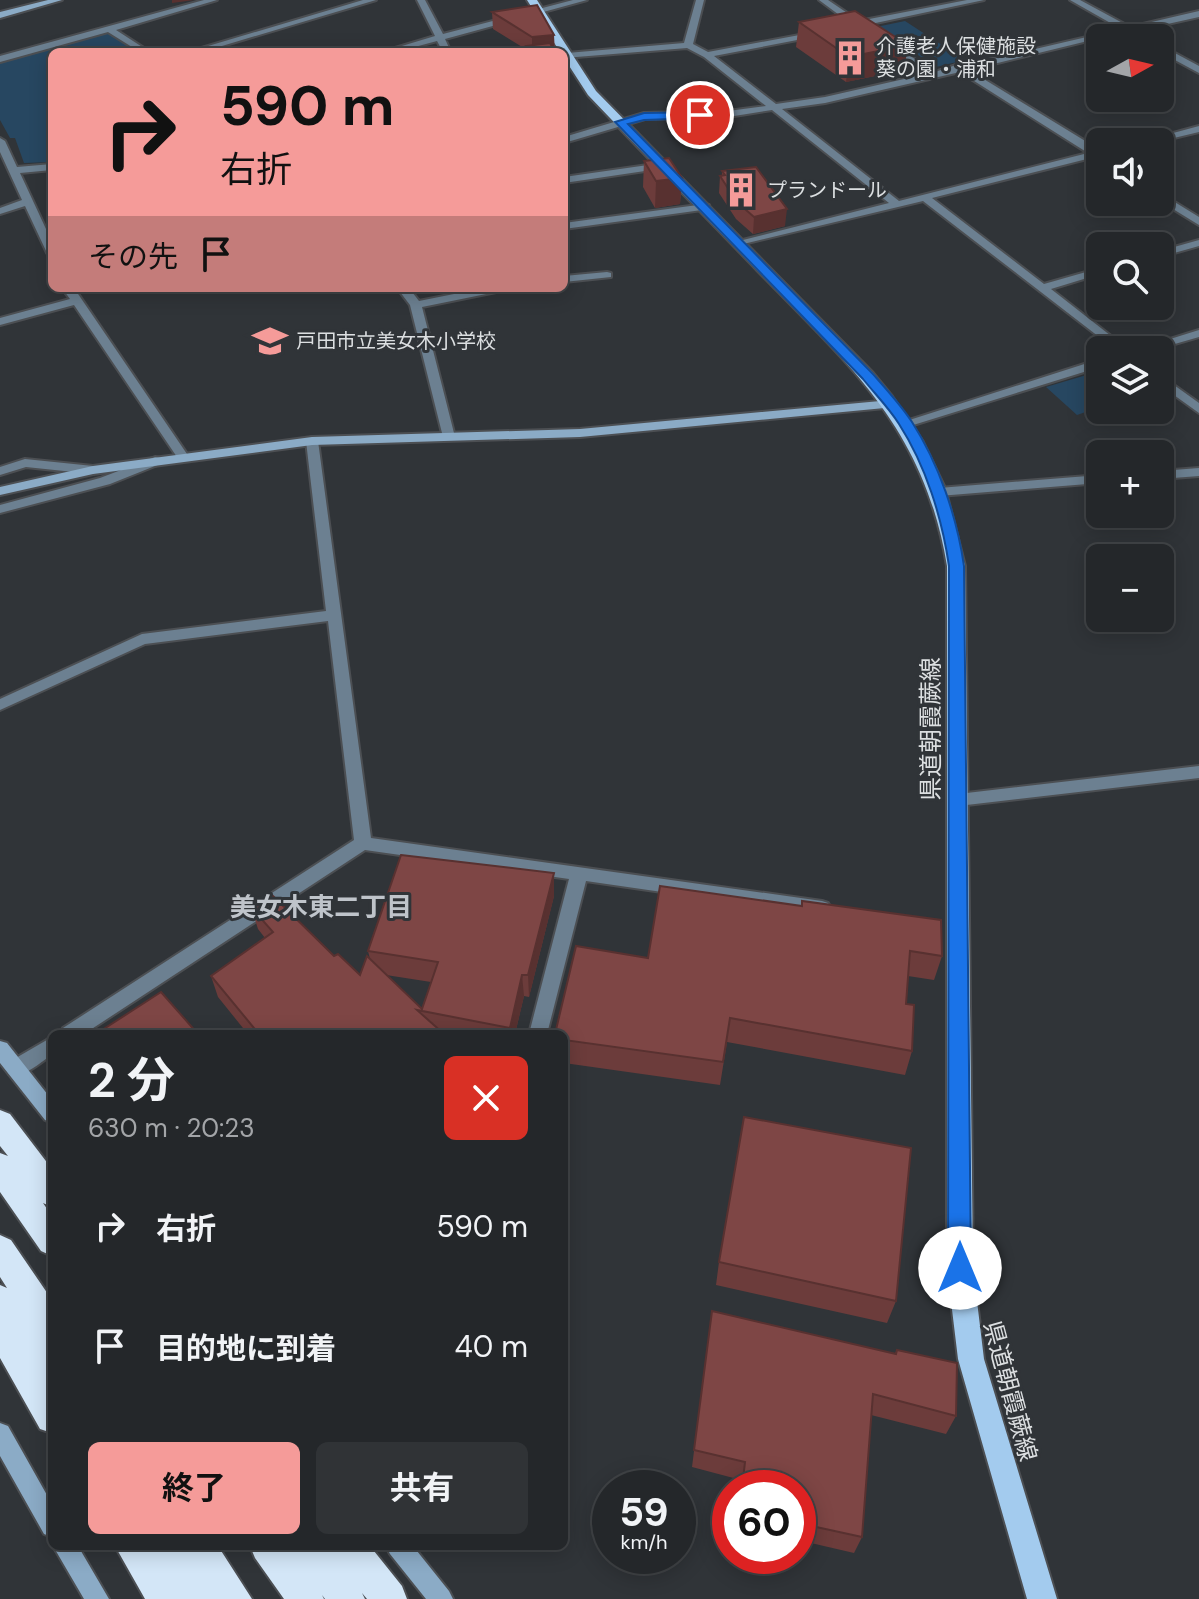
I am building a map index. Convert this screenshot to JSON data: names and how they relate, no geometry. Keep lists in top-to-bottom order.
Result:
{
  "streets": {
    "main road": ["県道朝霞蕨線"]
  },
  "districts": ["美女木東二丁目"],
  "places": {
    "building": ["介護老人保健施設 葵の園・浦和", "プランドール"],
    "school or university": ["戸田市立美女木小学校"]
  },
  "north": "right",
  "page": {
    "map_buttons": ["+", "−"],
    "turn": ["590 m", "右折"],
    "then": "その先",
    "heading": ["2 分", "630 m · 20:23"],
    "list": [
      {
        "name": "右折",
        "value": "590 m"
      },
      {
        "name": "目的地に到着",
        "value": "40 m"
      }
    ],
    "buttons": ["終了", "共有"],
    "speed": "59 km/h",
    "limit": "60"
  }
}
